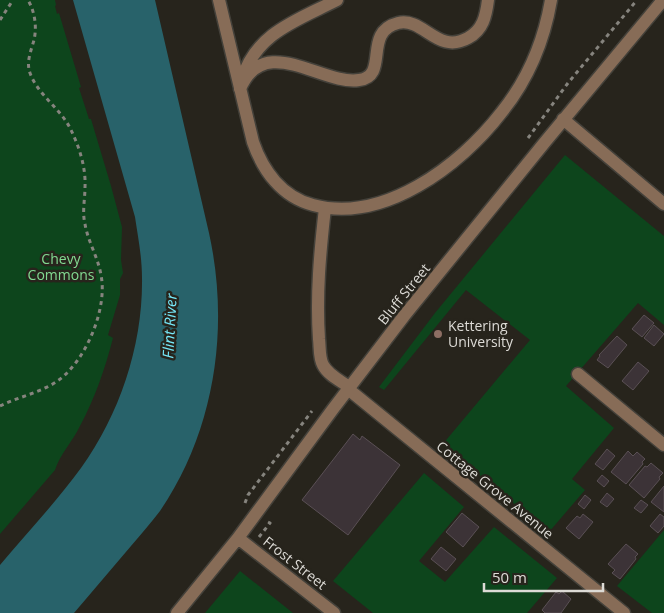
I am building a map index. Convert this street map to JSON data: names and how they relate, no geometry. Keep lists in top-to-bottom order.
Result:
{
  "streets": {
    "street": ["Bluff Street", "Cottage Grove Avenue", "Frost Street"]
  },
  "crossings": [
    ["Bluff Street", "Cottage Grove Avenue"],
    ["Bluff Street", "Frost Street"]
  ],
  "water": ["Flint River"],
  "parks": ["Chevy Commons"],
  "places": ["Kettering University"],
  "scale_bar": "50 m"
}
